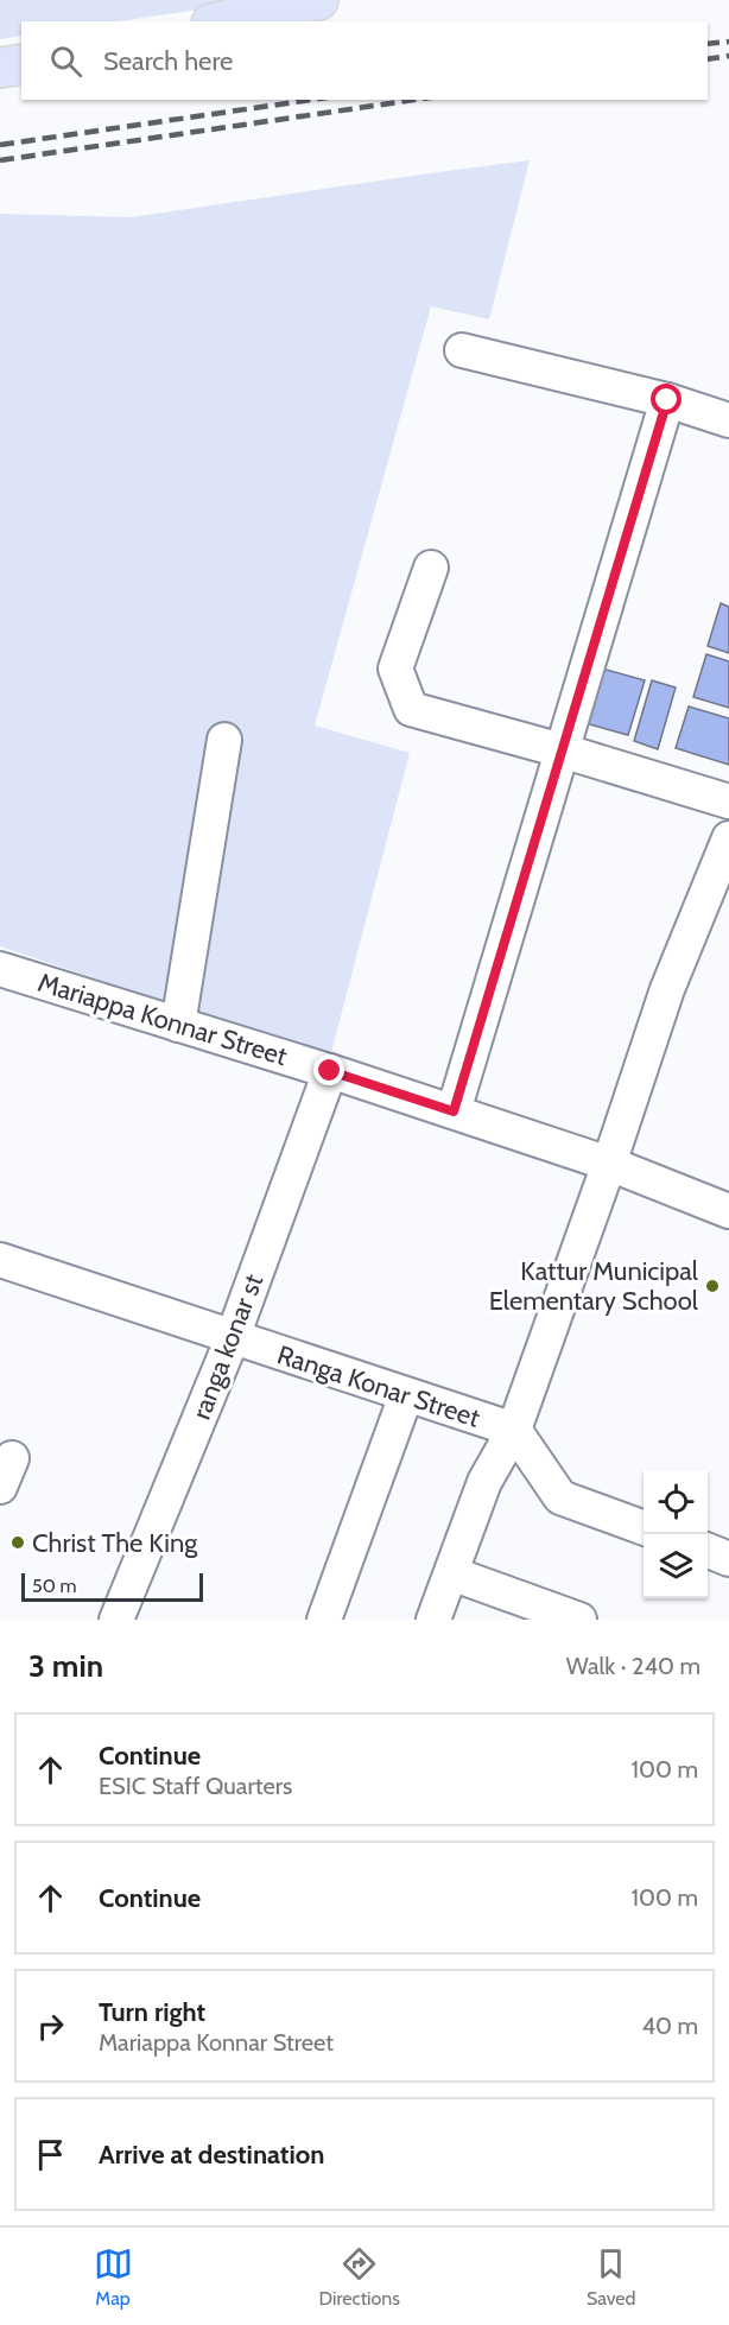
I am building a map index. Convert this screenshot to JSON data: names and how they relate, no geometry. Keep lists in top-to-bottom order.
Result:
{
  "streets": {
    "street": ["Mariappa Konnar Street", "ranga konar st", "Ranga Konar Street"]
  },
  "crossings": [
    ["Mariappa Konnar Street", "ranga konar st"],
    ["ranga konar st", "Ranga Konar Street"]
  ],
  "places": ["Kattur Municipal Elementary School", "Christ The King"],
  "scale_bar": "50 m",
  "page": {
    "search": "Search here",
    "scale": "50 m",
    "heading": ["3 min", "Walk · 240 m"],
    "list": [
      ["Continue", "ESIC Staff Quarters", "100 m"],
      ["Continue", "100 m"],
      ["Turn right", "Mariappa Konnar Street", "40 m"],
      "Arrive at destination"
    ],
    "nav": ["Map", "Directions", "Saved"]
  }
}
